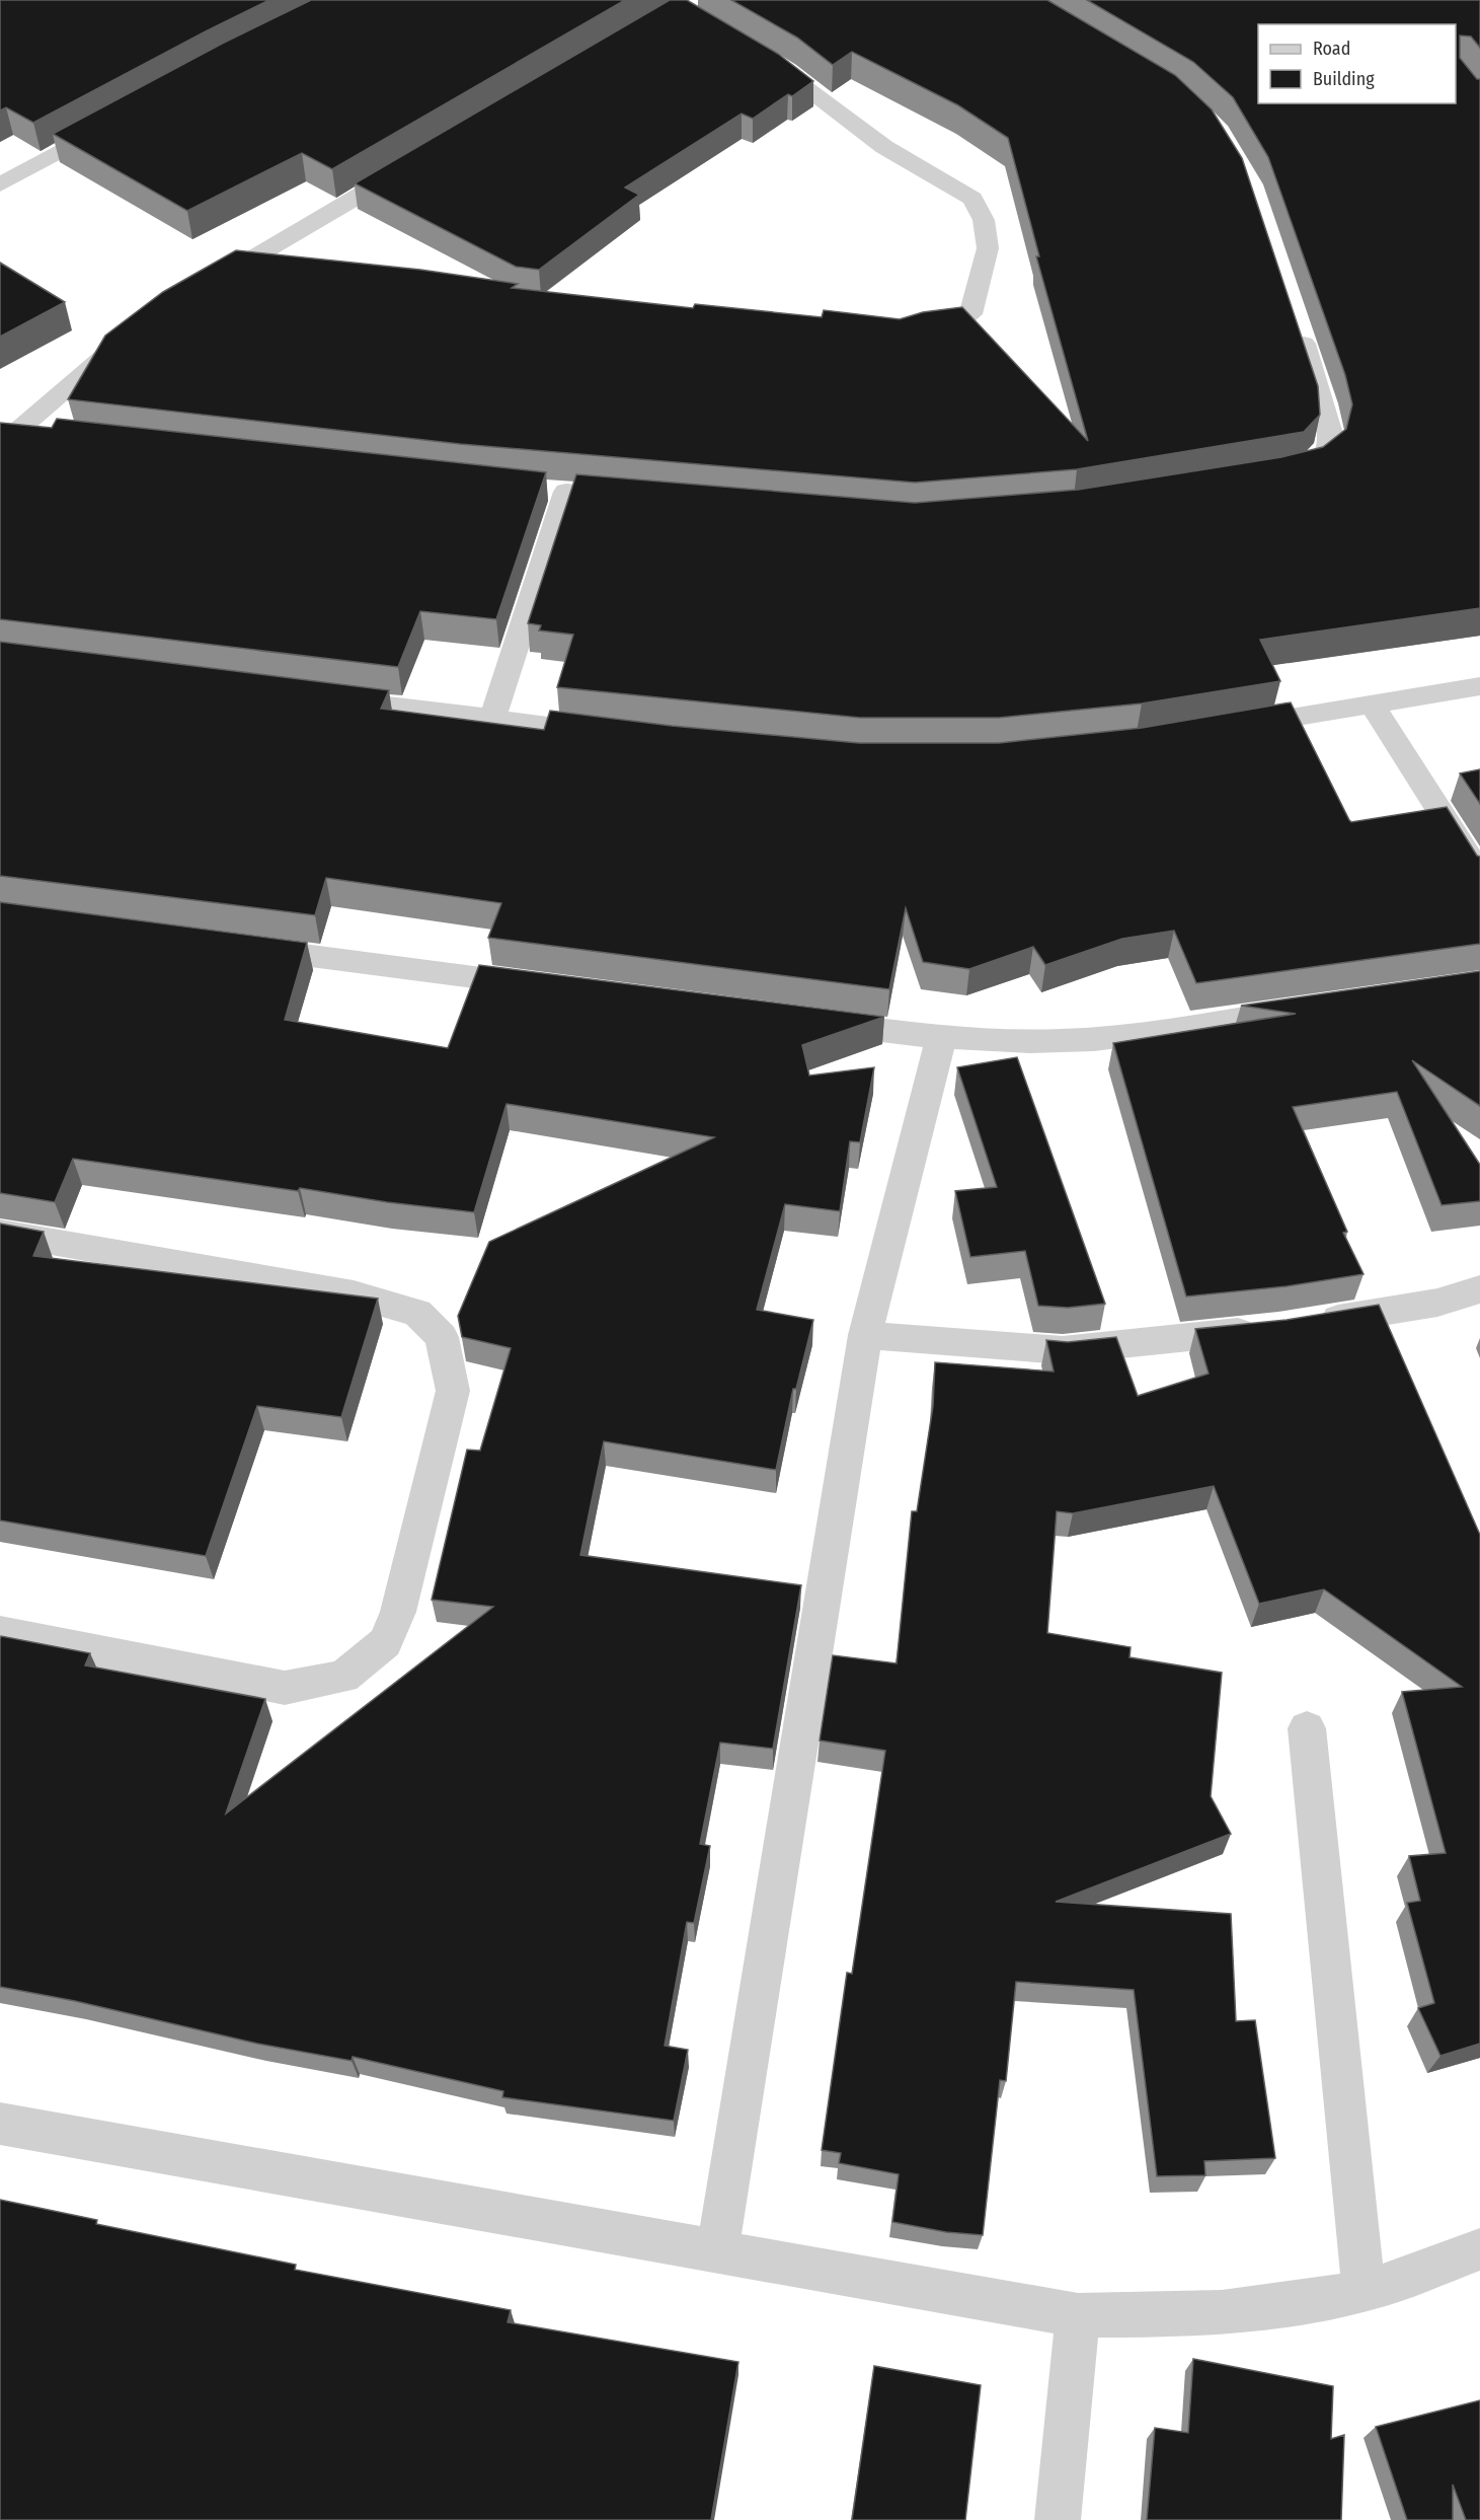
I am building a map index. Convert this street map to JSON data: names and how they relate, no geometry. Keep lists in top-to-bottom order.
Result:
{
  "legend": ["Road", "Building"]
}
